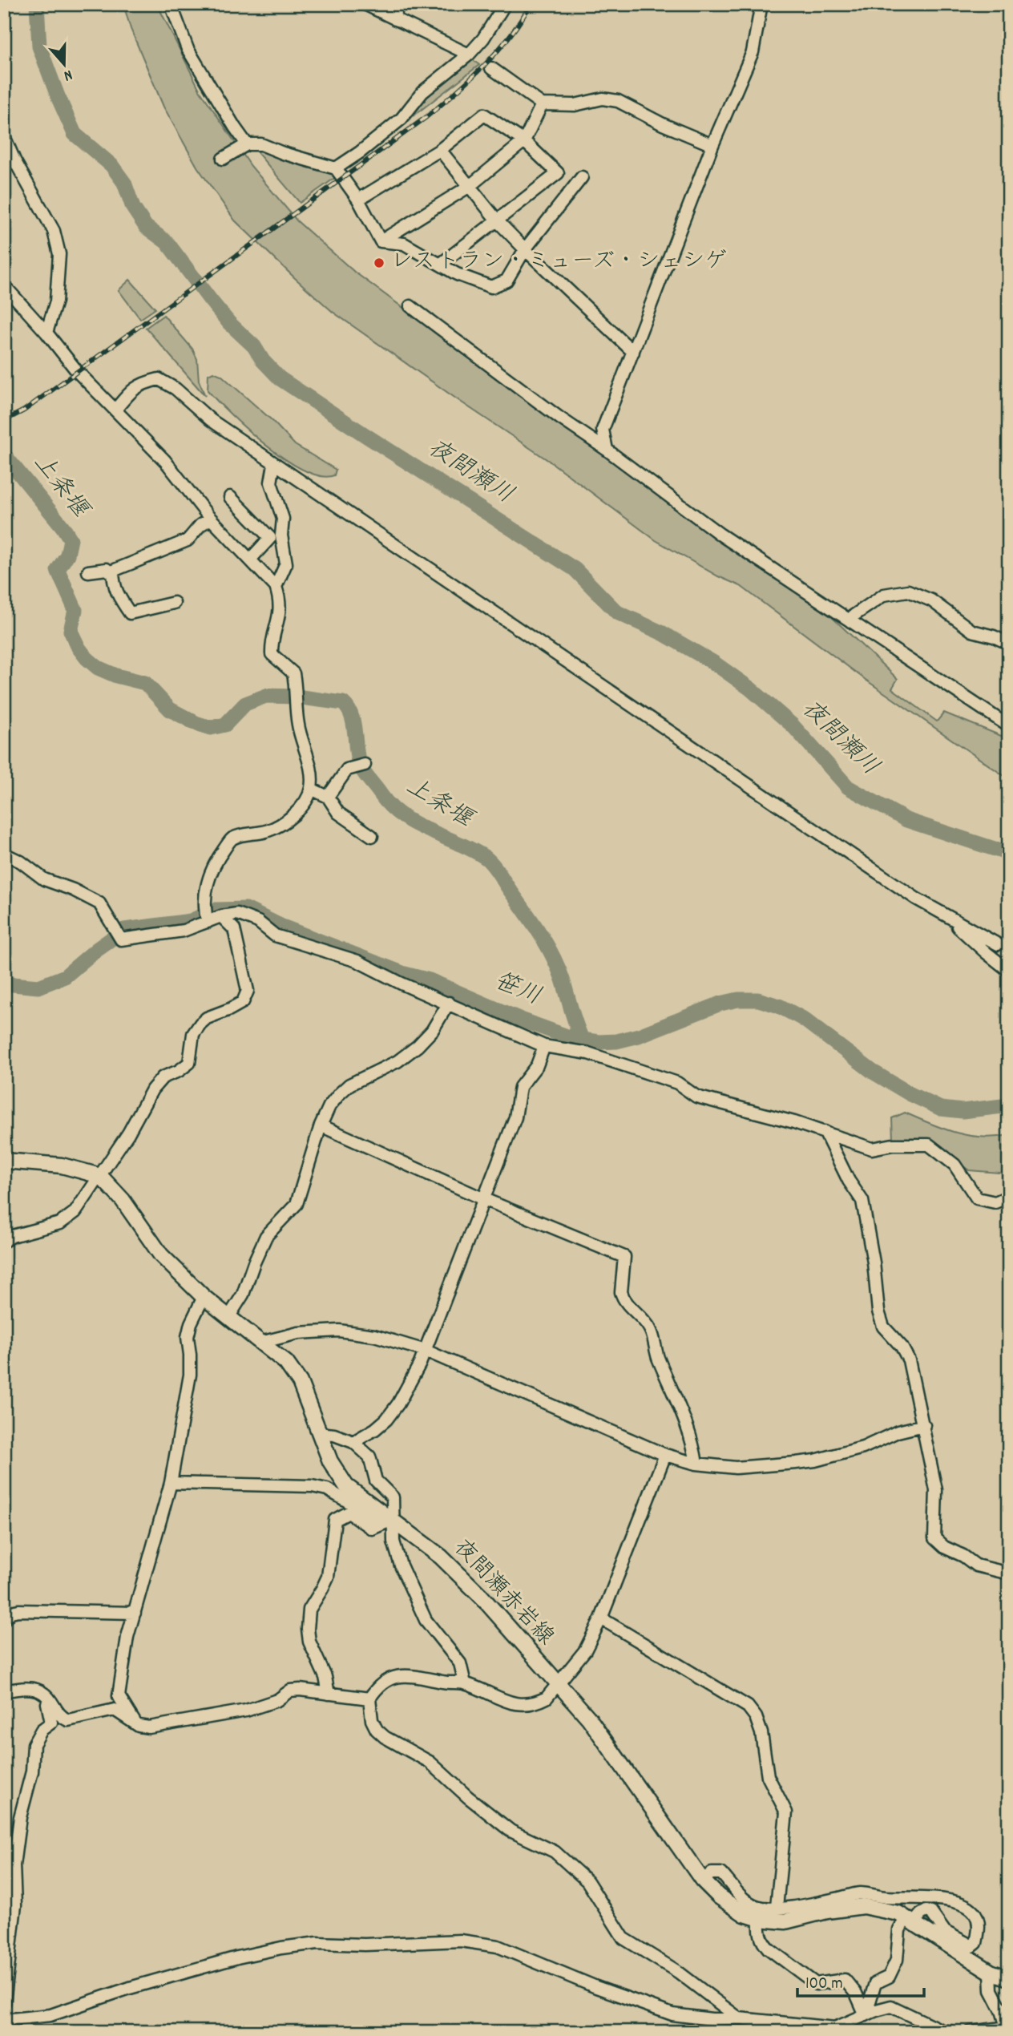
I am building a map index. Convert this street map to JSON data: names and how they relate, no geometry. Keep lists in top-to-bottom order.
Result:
{
  "streets": {
    "main road": ["夜間瀬赤岩線"]
  },
  "water": ["夜間瀬川", "上条堰", "笹川"],
  "places": ["レストラン・ミューズ・シェシゲ"],
  "scale_bar": "100 m",
  "north": "bottom"
}
